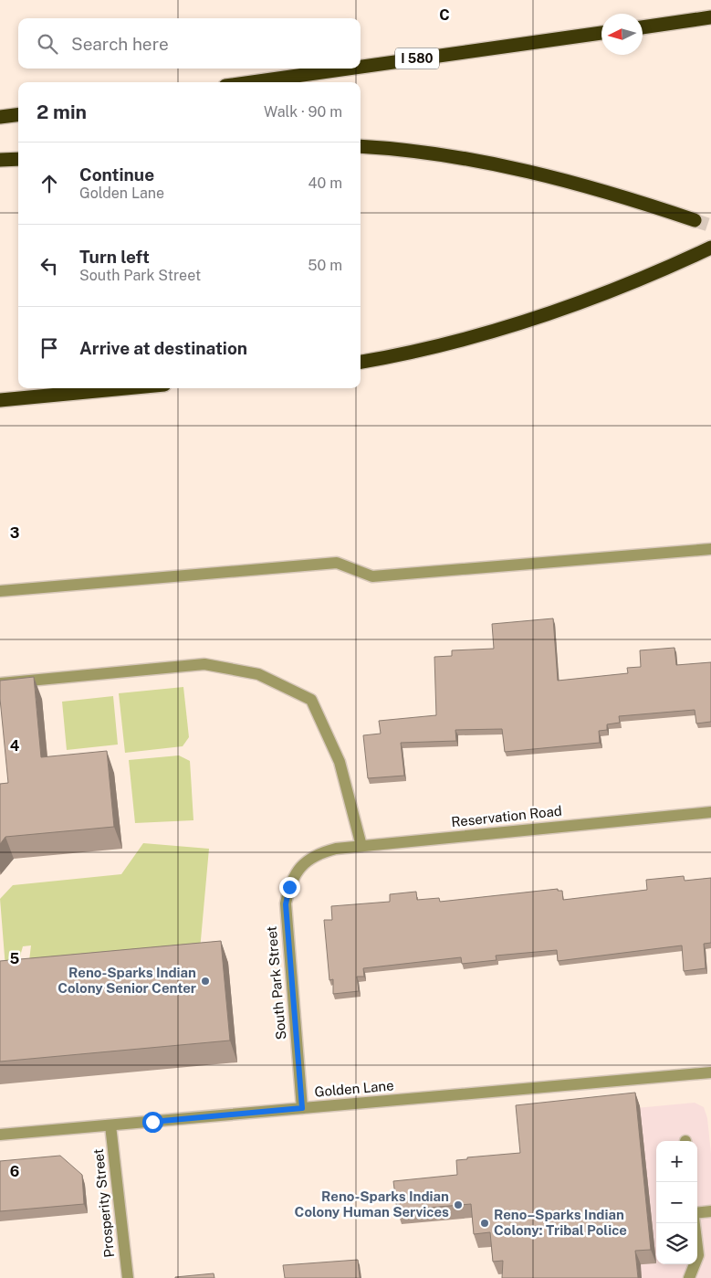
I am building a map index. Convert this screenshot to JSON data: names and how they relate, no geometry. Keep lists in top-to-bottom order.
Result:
{
  "streets": {
    "highway": ["I 580"],
    "street": [
      "Reservation Road",
      "South Park Street",
      "Golden Lane",
      "Prosperity Street"
    ]
  },
  "crossings": [
    ["Reservation Road", "South Park Street"],
    ["South Park Street", "Golden Lane"],
    ["Golden Lane", "Prosperity Street"]
  ],
  "places": ["Reno-Sparks Indian Colony Senior Center", "Reno-Sparks Indian Colony Human Services", "Reno–Sparks Indian Colony: Tribal Police"],
  "north": "left",
  "page": {
    "search": "Search here",
    "heading": ["2 min", "Walk · 90 m"],
    "list": [
      ["Continue", "Golden Lane", "40 m"],
      ["Turn left", "South Park Street", "50 m"],
      "Arrive at destination"
    ],
    "map_buttons": ["+", "−"]
  },
  "grid": {
    "columns": ["C"],
    "rows": [
      "3",
      "4",
      "5",
      "6"
    ]
  }
}
